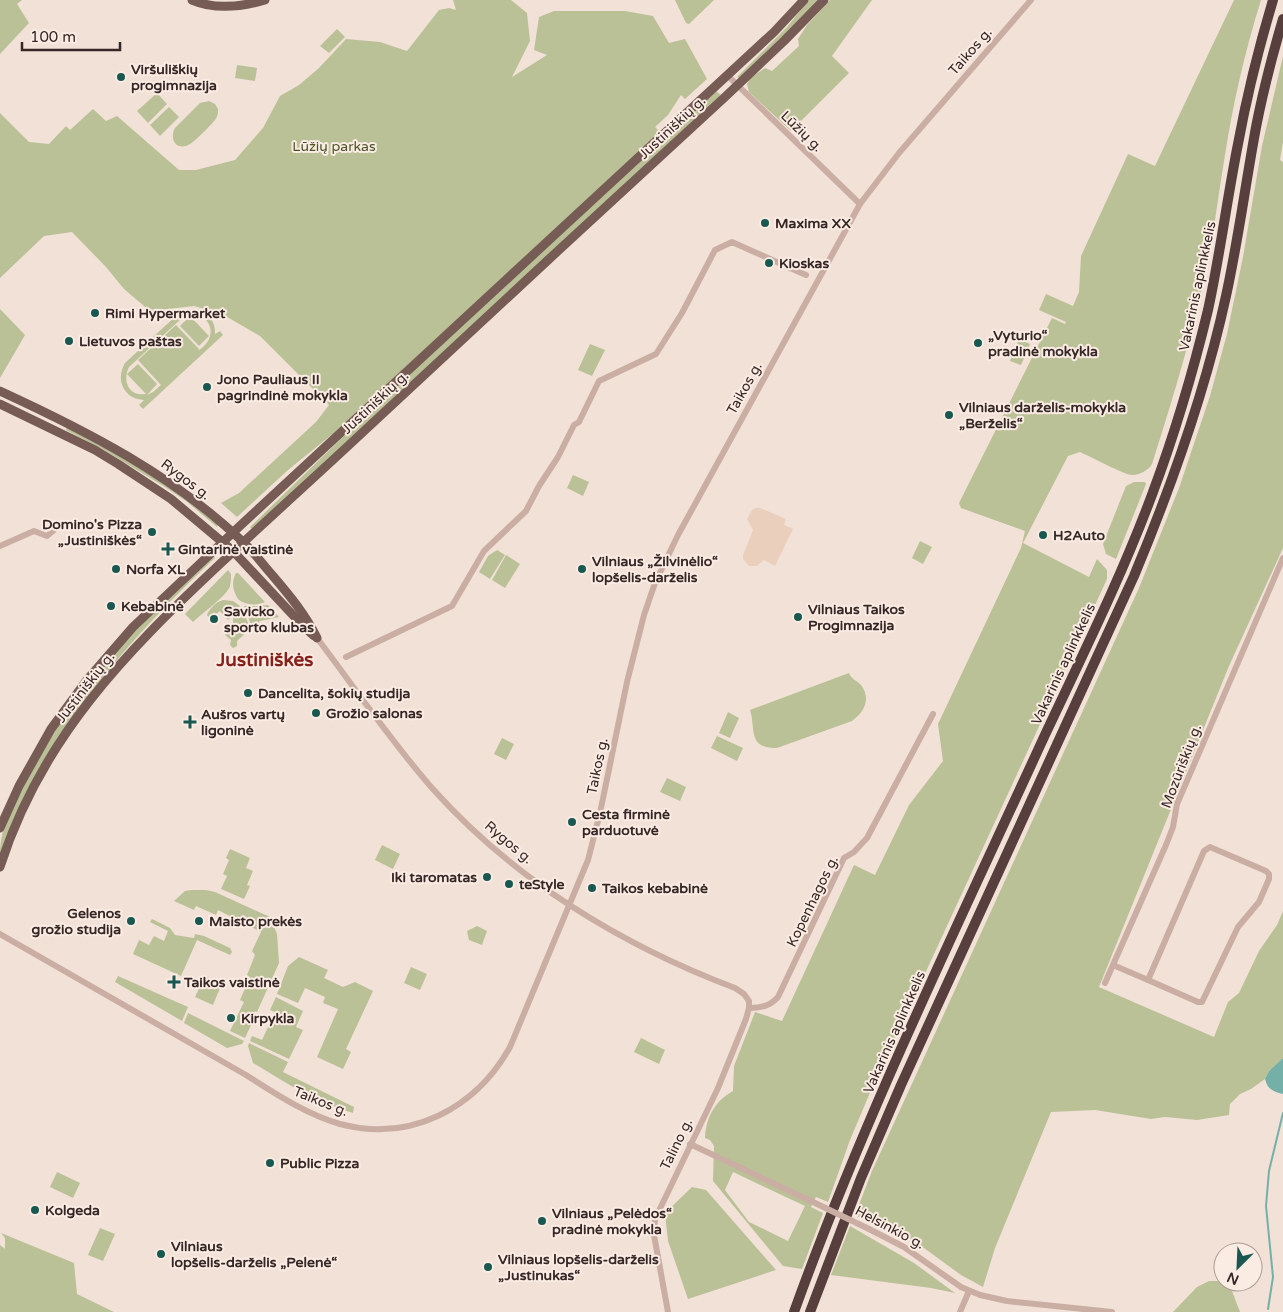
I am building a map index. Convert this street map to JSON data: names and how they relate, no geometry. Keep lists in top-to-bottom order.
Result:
{
  "streets": {
    "highway": ["Vakarinis aplinkkelis"],
    "main road": ["Justiniškių g.", "Rygos g."],
    "street": [
      "Taikos g.",
      "Lūžių g.",
      "Mozūriškių g.",
      "Kopenhagos g.",
      "Talino g.",
      "Helsinkio g."
    ]
  },
  "crossings": [
    ["Taikos g.", "Lūžių g."],
    ["Taikos g.", "Rygos g."],
    ["Justiniškių g.", "Lūžių g."],
    ["Justiniškių g.", "Rygos g."],
    ["Rygos g.", "Kopenhagos g."],
    ["Rygos g.", "Talino g."],
    ["Kopenhagos g.", "Talino g."],
    ["Talino g.", "Helsinkio g."]
  ],
  "districts": ["Justiniškės"],
  "parks": ["Lūžių parkas"],
  "places": {
    "other": [
      "Viršuliškių progimnazija",
      "Maxima XX",
      "Kioskas",
      "Rimi Hypermarket",
      "Lietuvos paštas",
      "„Vyturio“ pradinė mokykla",
      "Jono Pauliaus II pagrindinė mokykla",
      "Vilniaus darželis-mokykla „Berželis“",
      "Domino's Pizza „Justiniškės“",
      "H2Auto",
      "Norfa XL",
      "Vilniaus „Žilvinėlio“ lopšelis-darželis",
      "Kebabinė",
      "Vilniaus Taikos Progimnazija",
      "Savicko sporto klubas",
      "Dancelita, šokių studija",
      "Grožio salonas",
      "Cesta firminė parduotuvė",
      "Iki taromatas",
      "teStyle",
      "Taikos kebabinė",
      "Gelenos grožio studija",
      "Maisto prekės",
      "Kirpykla",
      "Public Pizza",
      "Kolgeda",
      "Vilniaus „Pelėdos“ pradinė mokykla",
      "Vilniaus lopšelis-darželis „Pelenė“",
      "Vilniaus lopšelis-darželis „Justinukas“"
    ],
    "health": ["Gintarinė vaistinė", "Aušros vartų ligoninė", "Taikos vaistinė"]
  },
  "scale_bar": "100 m",
  "north": "bottom left"
}
